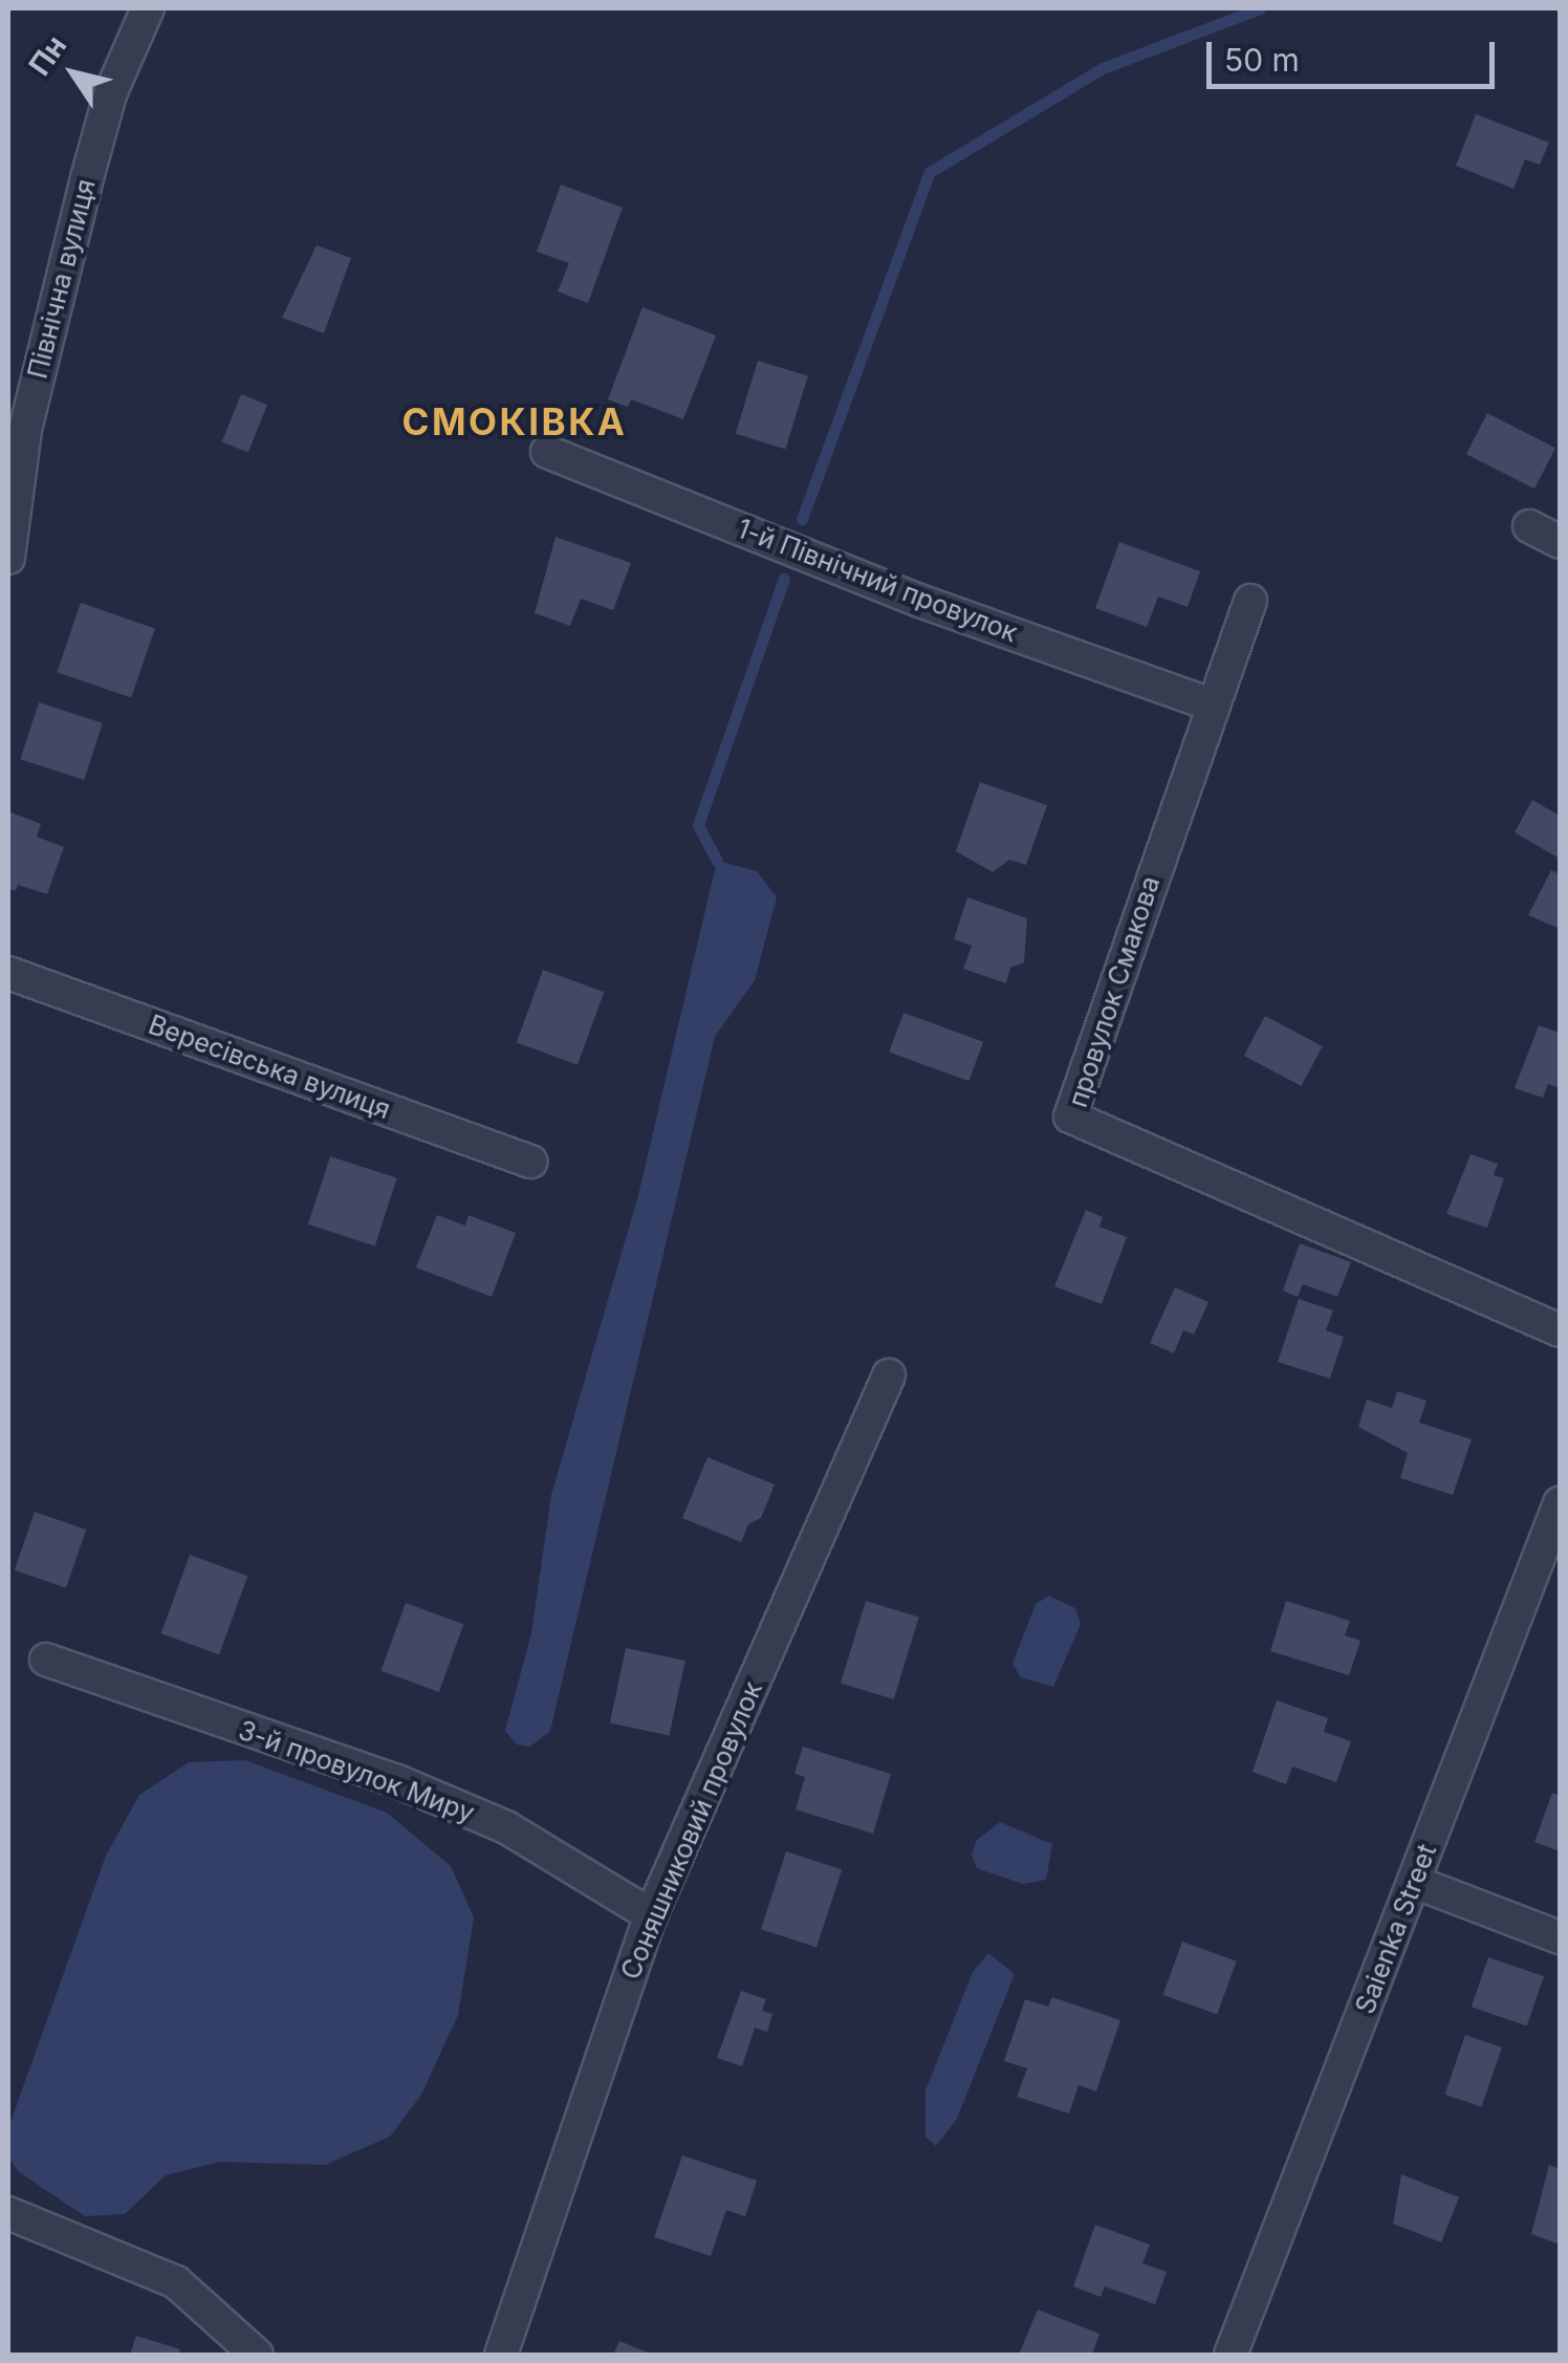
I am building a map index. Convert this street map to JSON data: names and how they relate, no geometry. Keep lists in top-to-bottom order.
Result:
{
  "streets": {
    "street": [
      "Північна вулиця",
      "1-й Північний провулок",
      "провулок Смакова",
      "Вересівська вулиця",
      "3-й провулок Миру",
      "Соняшниковий провулок",
      "Saienka Street"
    ]
  },
  "crossings": [
    ["1-й Північний провулок", "провулок Смакова"],
    ["3-й провулок Миру", "Соняшниковий провулок"]
  ],
  "districts": ["СМОКІВКА"],
  "scale_bar": "50 m",
  "north": "top left"
}
